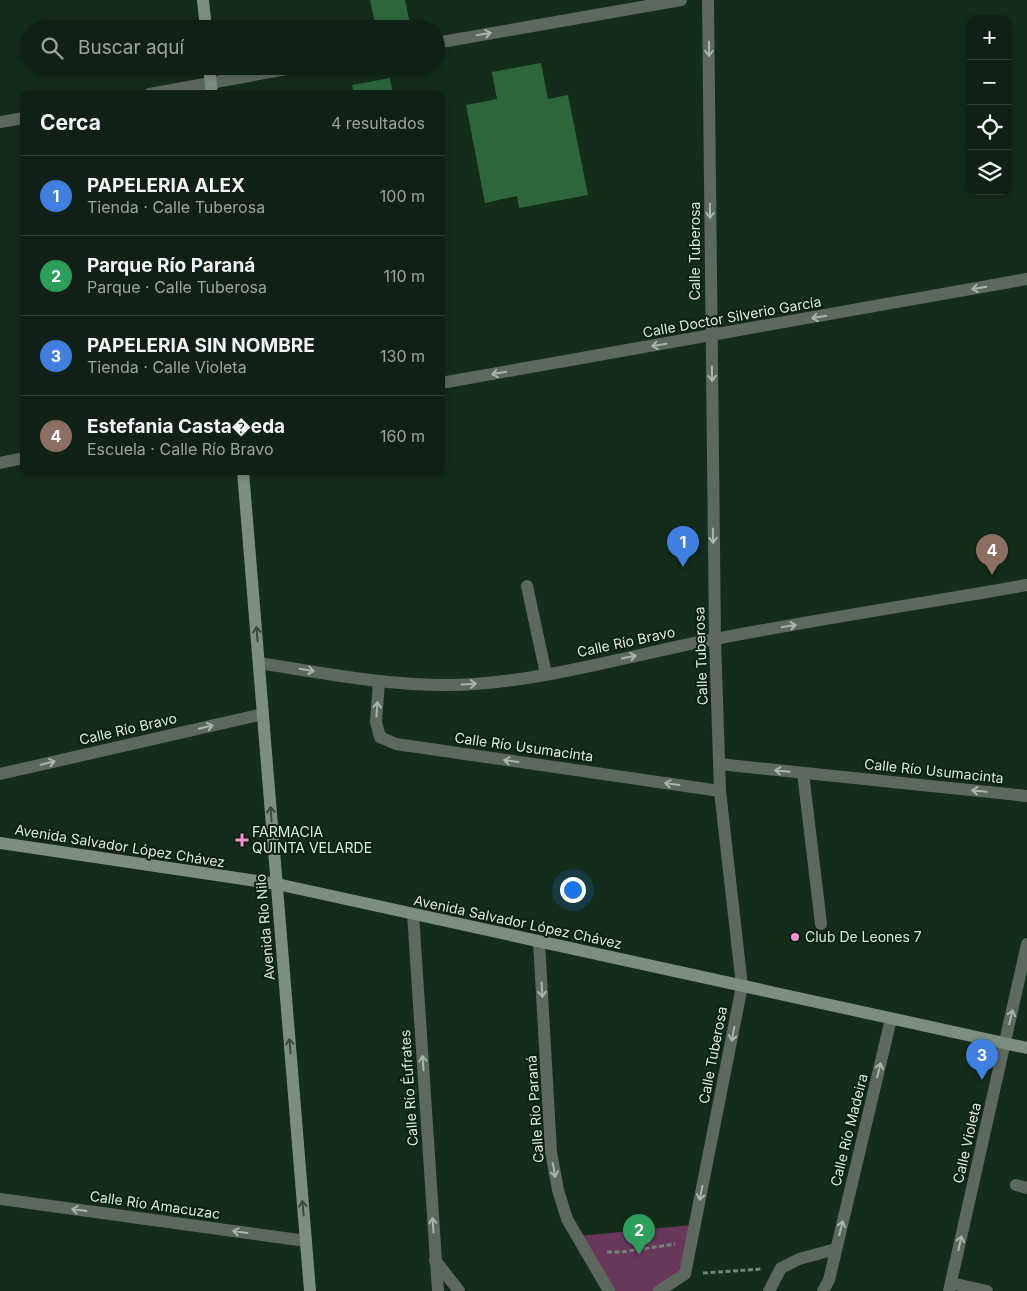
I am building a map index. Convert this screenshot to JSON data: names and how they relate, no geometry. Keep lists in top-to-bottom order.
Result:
{
  "streets": {
    "street": [
      "Calle Tuberosa",
      "Calle Doctor Silverio García",
      "Calle Río Bravo",
      "Calle Río Usumacinta",
      "Avenida Salvador López Chávez",
      "Avenida Río Nilo",
      "Calle Río Éufrates",
      "Calle Río Paraná",
      "Calle Río Madeira",
      "Calle Violeta",
      "Calle Río Amacuzac"
    ]
  },
  "crossings": [
    ["Calle Tuberosa", "Calle Doctor Silverio García"],
    ["Calle Tuberosa", "Calle Río Bravo"],
    ["Calle Tuberosa", "Calle Río Usumacinta"],
    ["Calle Tuberosa", "Avenida Salvador López Chávez"],
    ["Calle Río Bravo", "Calle Río Usumacinta"],
    ["Calle Río Bravo", "Avenida Río Nilo"],
    ["Avenida Salvador López Chávez", "Avenida Río Nilo"],
    ["Avenida Salvador López Chávez", "Calle Río Éufrates"],
    ["Avenida Salvador López Chávez", "Calle Río Paraná"],
    ["Avenida Salvador López Chávez", "Calle Río Madeira"],
    ["Avenida Salvador López Chávez", "Calle Violeta"],
    ["Avenida Río Nilo", "Calle Río Amacuzac"]
  ],
  "one_way": [
    "Calle Tuberosa",
    "Calle Doctor Silverio García",
    "Calle Río Bravo",
    "Calle Río Usumacinta",
    "Avenida Río Nilo",
    "Calle Río Éufrates",
    "Calle Río Paraná",
    "Calle Río Madeira",
    "Calle Violeta",
    "Calle Río Amacuzac"
  ],
  "places": {
    "health": ["FARMACIA QUINTA VELARDE"],
    "other": ["Club De Leones 7"]
  },
  "page": {
    "map_buttons": ["+", "−"],
    "search": "Buscar aquí",
    "heading": ["Cerca", "4 resultados"],
    "list": [
      {
        "mark": "1",
        "name": "PAPELERIA ALEX",
        "note": "Tienda · Calle Tuberosa",
        "value": "100 m"
      },
      {
        "mark": "2",
        "name": "Parque Río Paraná",
        "note": "Parque · Calle Tuberosa",
        "value": "110 m"
      },
      {
        "mark": "3",
        "name": "PAPELERIA SIN NOMBRE",
        "note": "Tienda · Calle Violeta",
        "value": "130 m"
      },
      {
        "mark": "4",
        "name": "Estefania Casta�eda",
        "note": "Escuela · Calle Río Bravo",
        "value": "160 m"
      }
    ],
    "pins": [
      "1",
      "4",
      "3",
      "2"
    ]
  }
}
